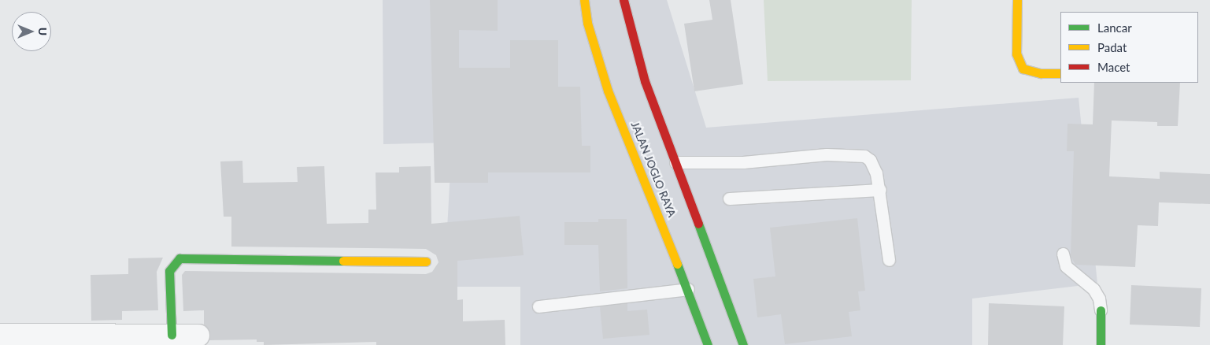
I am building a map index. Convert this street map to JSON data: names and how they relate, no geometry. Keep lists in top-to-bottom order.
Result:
{
  "streets": {
    "main road": ["JALAN JOGLO RAYA"]
  },
  "legend": ["Lancar", "Padat", "Macet"],
  "north": "right"
}
